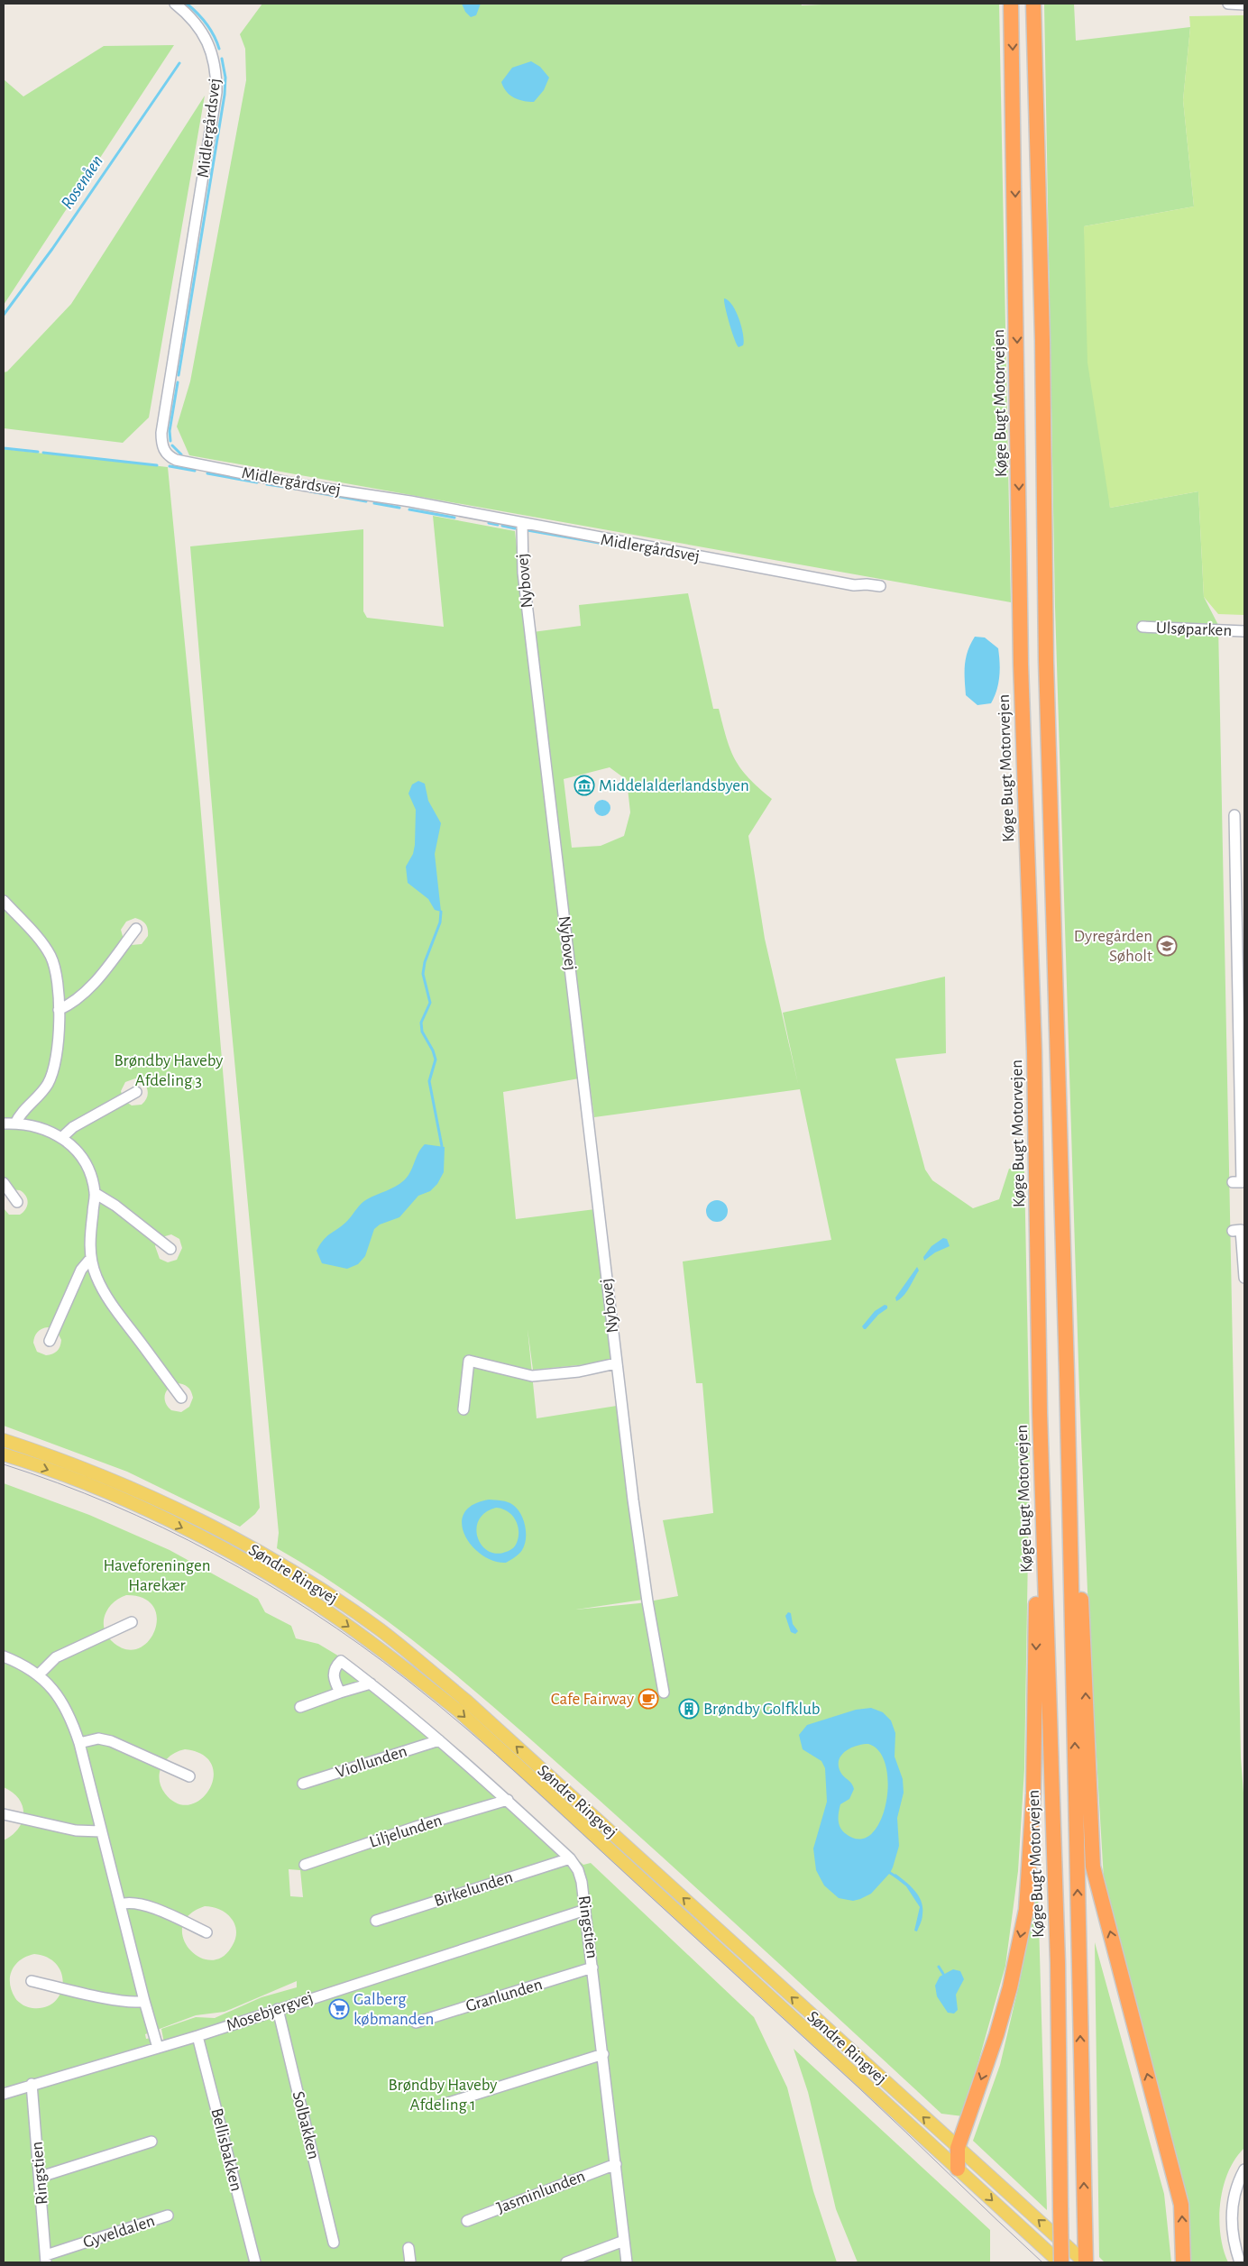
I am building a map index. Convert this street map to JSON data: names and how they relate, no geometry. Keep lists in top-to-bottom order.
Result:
{
  "streets": {
    "highway": ["Køge Bugt Motorvejen"],
    "main road": ["Søndre Ringvej"],
    "street": [
      "Midlergårdsvej",
      "Nybovej",
      "Ulsøparken",
      "Viollunden",
      "Liljelunden",
      "Birkelunden",
      "Ringstien",
      "Granlunden",
      "Mosebjergvej",
      "Solbakken",
      "Bellisbakken",
      "Jasminlunden",
      "Gyveldalen"
    ]
  },
  "crossings": [
    ["Midlergårdsvej", "Nybovej"],
    ["Køge Bugt Motorvejen", "Søndre Ringvej"],
    ["Viollunden", "Ringstien"],
    ["Liljelunden", "Ringstien"],
    ["Birkelunden", "Ringstien"],
    ["Ringstien", "Granlunden"],
    ["Ringstien", "Mosebjergvej"],
    ["Ringstien", "Jasminlunden"],
    ["Ringstien", "Gyveldalen"],
    ["Mosebjergvej", "Solbakken"],
    ["Mosebjergvej", "Bellisbakken"]
  ],
  "water": ["Rosenåen"],
  "parks": ["Brøndby Haveby Afdeling 3", "Haveforeningen Harekær", "Brøndby Haveby Afdeling 1"],
  "places": {
    "museum": ["Middelalderlandsbyen"],
    "school or university": ["Dyregården Søholt"],
    "cafe": ["Cafe Fairway"],
    "building": ["Brøndby Golfklub"],
    "supermarket": ["Galberg købmanden"]
  }
}
